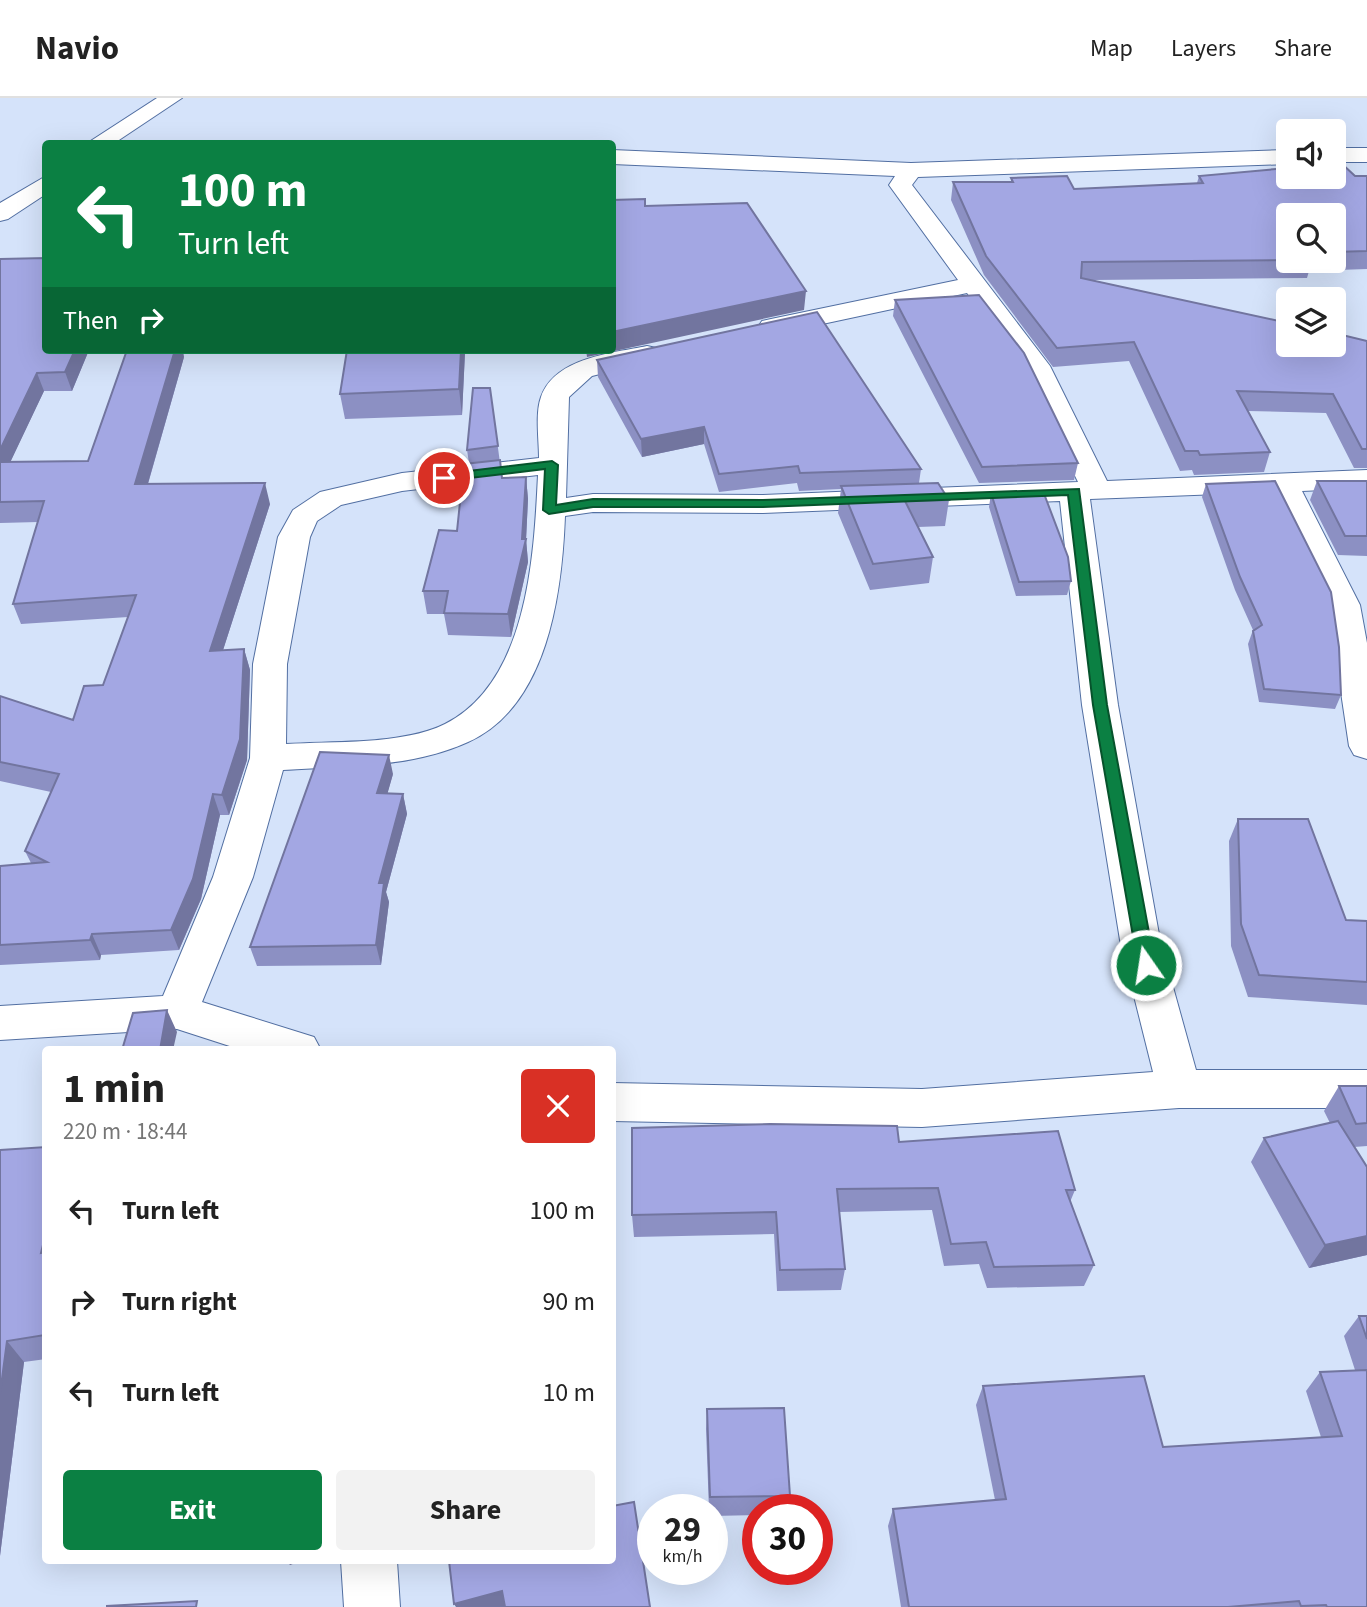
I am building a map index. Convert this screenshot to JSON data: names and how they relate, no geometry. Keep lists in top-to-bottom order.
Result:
{
  "page": {
    "header": "Navio",
    "nav": ["Map", "Layers", "Share"],
    "turn": ["100 m", "Turn left"],
    "then": "Then",
    "heading": ["1 min", "220 m · 18:44"],
    "list": [
      {
        "name": "Turn left",
        "value": "100 m"
      },
      {
        "name": "Turn right",
        "value": "90 m"
      },
      {
        "name": "Turn left",
        "value": "10 m"
      }
    ],
    "buttons": ["Exit", "Share"],
    "speed": "29 km/h",
    "limit": "30"
  }
}
